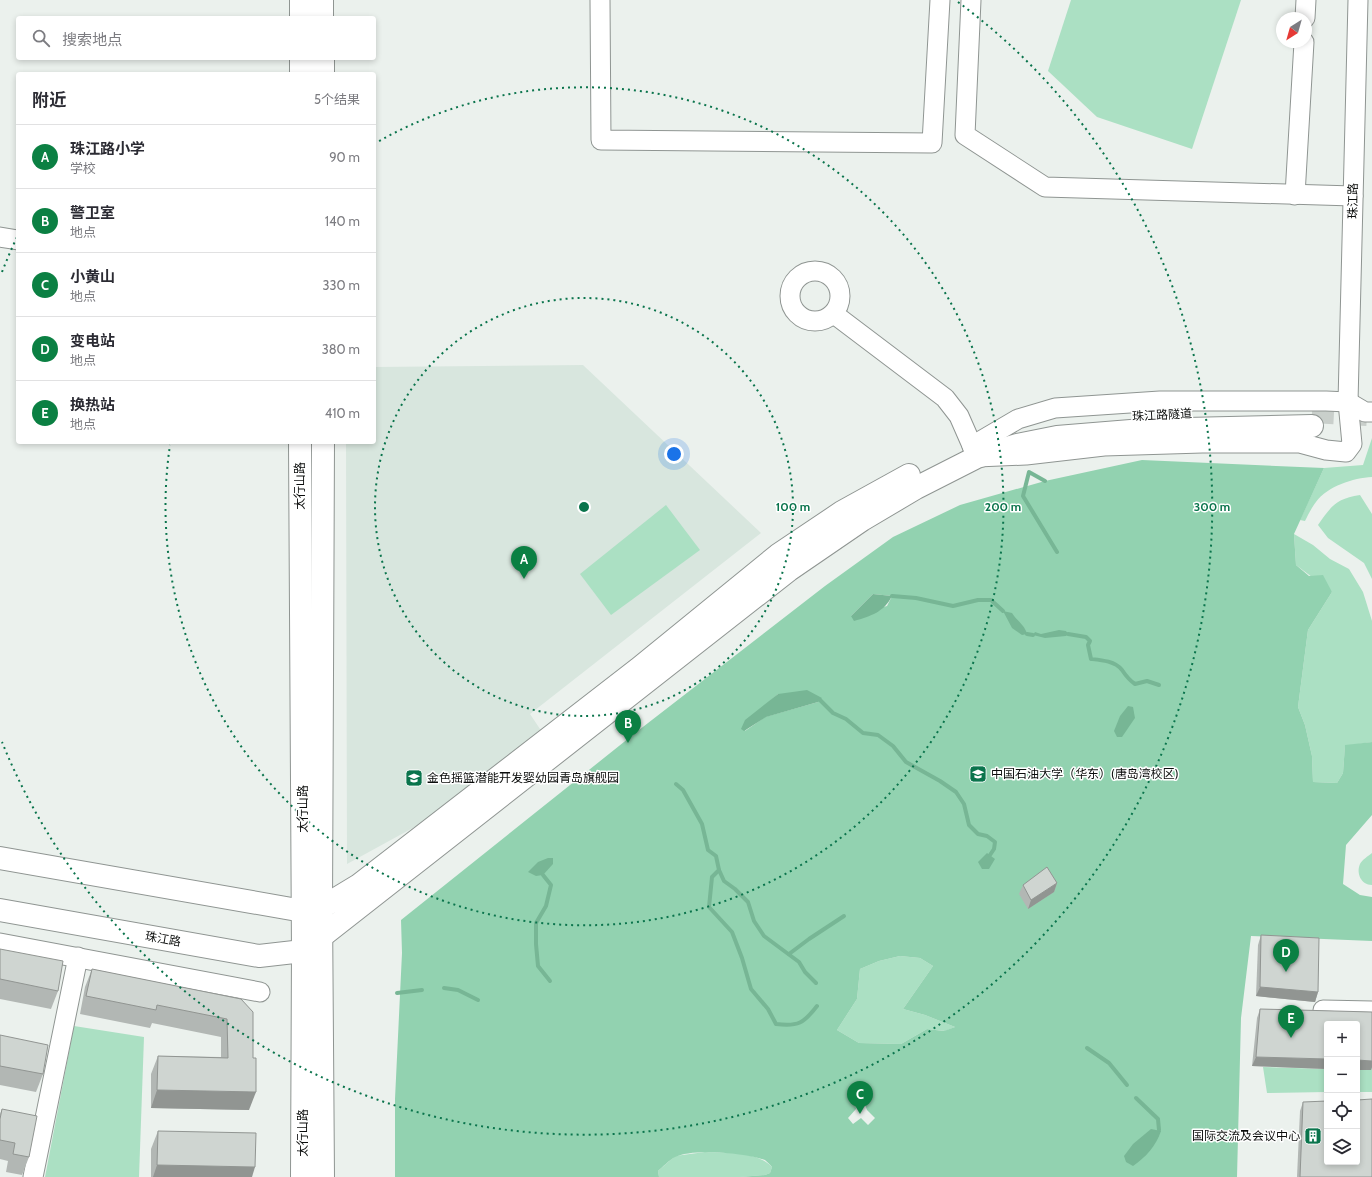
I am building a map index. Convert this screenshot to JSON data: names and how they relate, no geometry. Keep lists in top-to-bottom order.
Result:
{
  "streets": {
    "main road": ["珠江路", "珠江路隧道", "太行山路"]
  },
  "crossings": [
    ["珠江路", "珠江路隧道"],
    ["珠江路", "太行山路"]
  ],
  "places": {
    "school or university": ["中国石油大学（华东）(唐岛湾校区)", "金色摇篮潜能开发婴幼园青岛旗舰园"],
    "building": ["国际交流及会议中心"]
  },
  "north": "bottom left",
  "page": {
    "search": "搜索地点",
    "heading": ["附近", "5个结果"],
    "list": [
      {
        "mark": "A",
        "name": "珠江路小学",
        "note": "学校",
        "value": "90 m"
      },
      {
        "mark": "B",
        "name": "警卫室",
        "note": "地点",
        "value": "140 m"
      },
      {
        "mark": "C",
        "name": "小黄山",
        "note": "地点",
        "value": "330 m"
      },
      {
        "mark": "D",
        "name": "变电站",
        "note": "地点",
        "value": "380 m"
      },
      {
        "mark": "E",
        "name": "换热站",
        "note": "地点",
        "value": "410 m"
      }
    ],
    "pins": [
      "A",
      "B",
      "D",
      "E",
      "C"
    ],
    "map_buttons": ["+", "−"]
  },
  "rings": ["100 m", "200 m", "300 m"]
}
